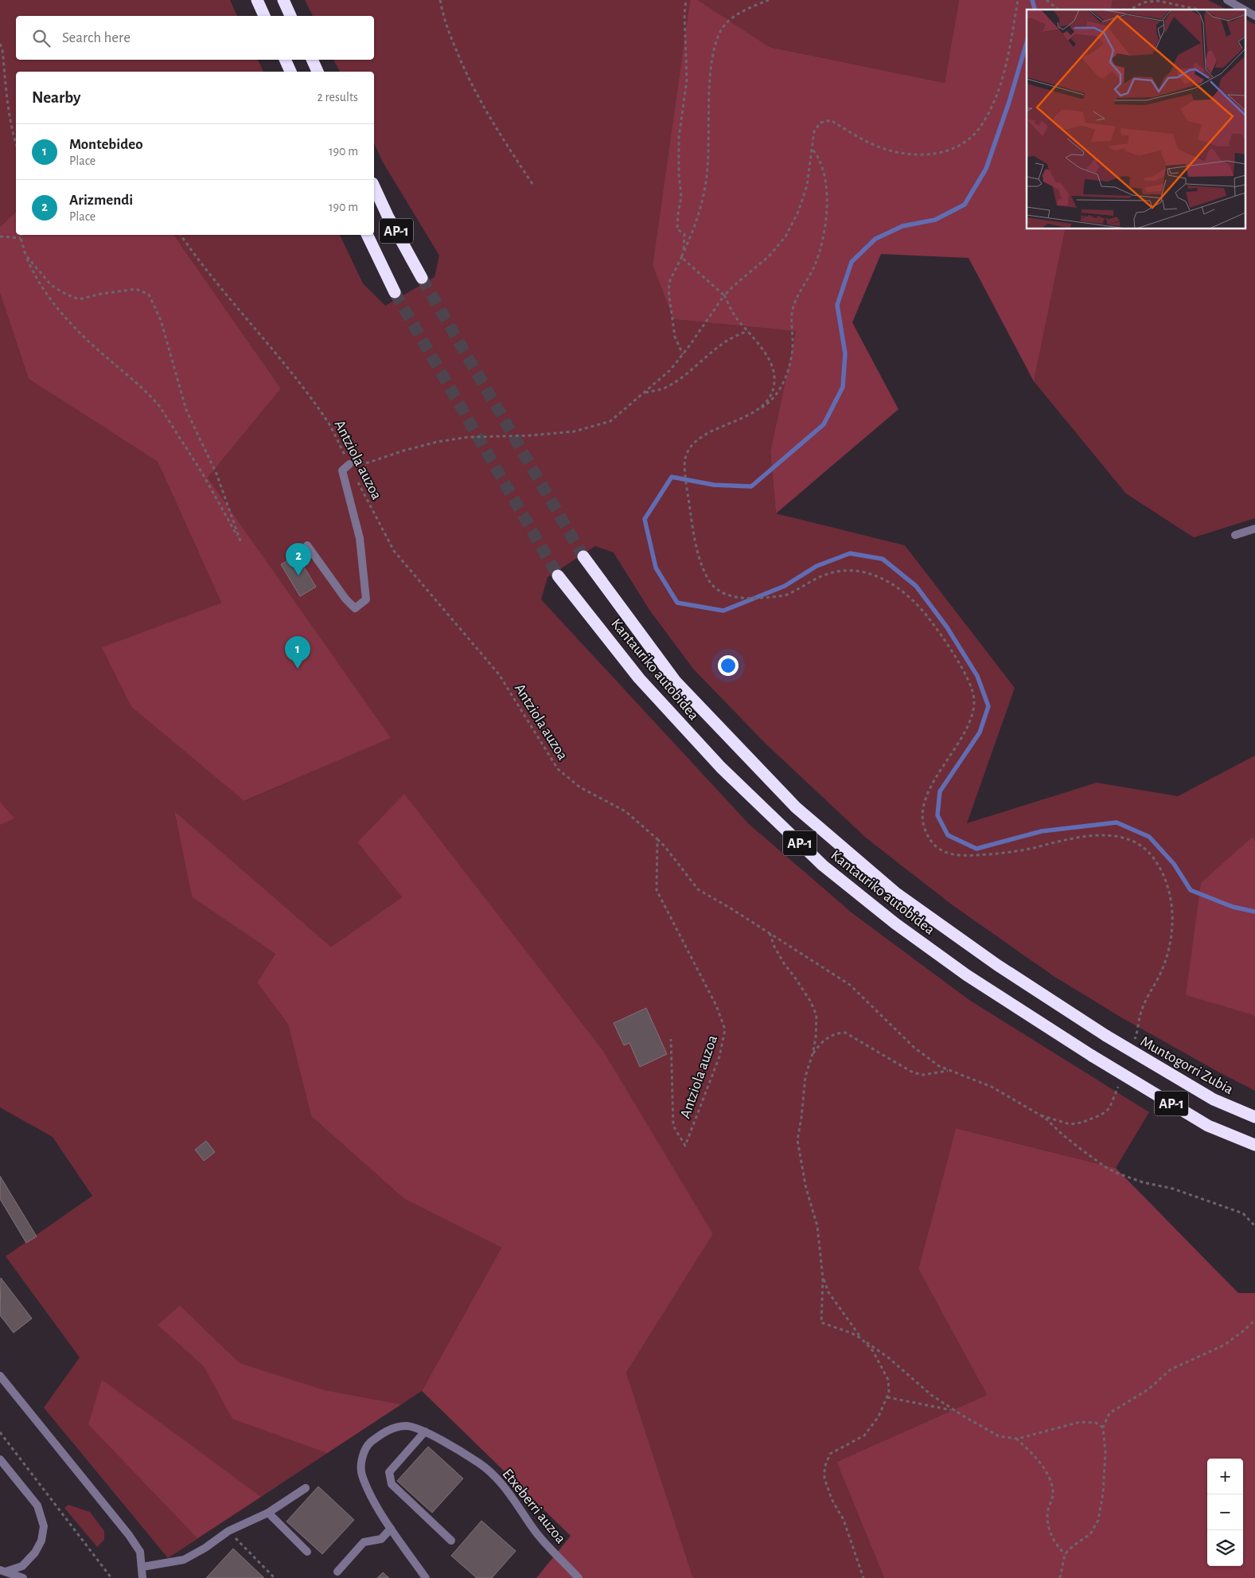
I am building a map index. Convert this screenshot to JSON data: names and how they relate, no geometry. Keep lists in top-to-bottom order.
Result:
{
  "streets": {
    "highway": ["AP-1", "Kantauriko autobidea", "Muntogorri Zubia"],
    "street": ["Etxeberri auzoa"],
    "path": ["Antziola auzoa"]
  },
  "crossings": [
    ["Kantauriko autobidea", "Muntogorri Zubia"]
  ],
  "page": {
    "search": "Search here",
    "heading": ["Nearby", "2 results"],
    "list": [
      {
        "mark": "1",
        "name": "Montebideo",
        "note": "Place",
        "value": "190 m"
      },
      {
        "mark": "2",
        "name": "Arizmendi",
        "note": "Place",
        "value": "190 m"
      }
    ],
    "pins": ["2", "1"],
    "map_buttons": ["+", "−"]
  }
}
